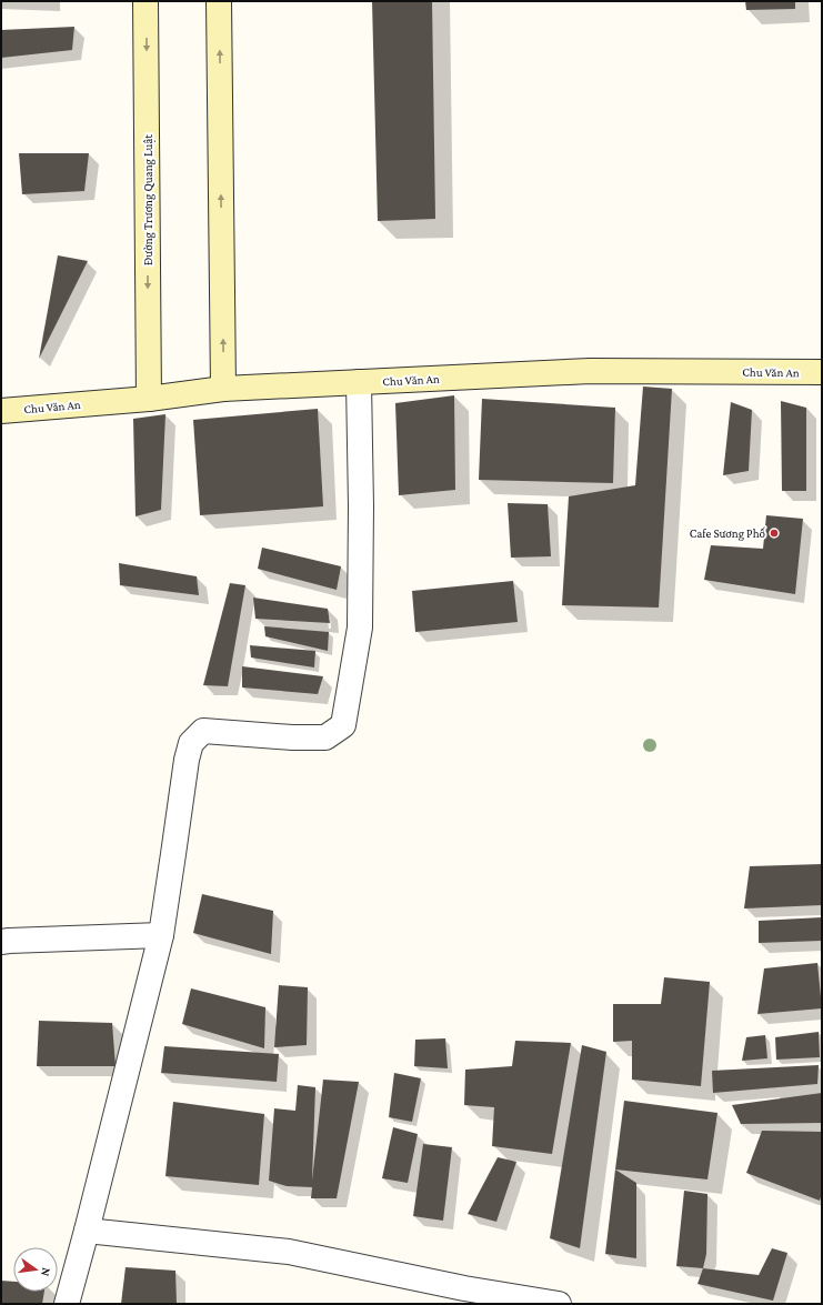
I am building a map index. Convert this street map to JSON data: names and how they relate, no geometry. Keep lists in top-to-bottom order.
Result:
{
  "streets": {
    "street": ["Đường Trương Quang Luật", "Chu Văn An"]
  },
  "crossings": [
    ["Đường Trương Quang Luật", "Chu Văn An"]
  ],
  "places": ["Cafe Sương Phố"],
  "north": "right"
}
